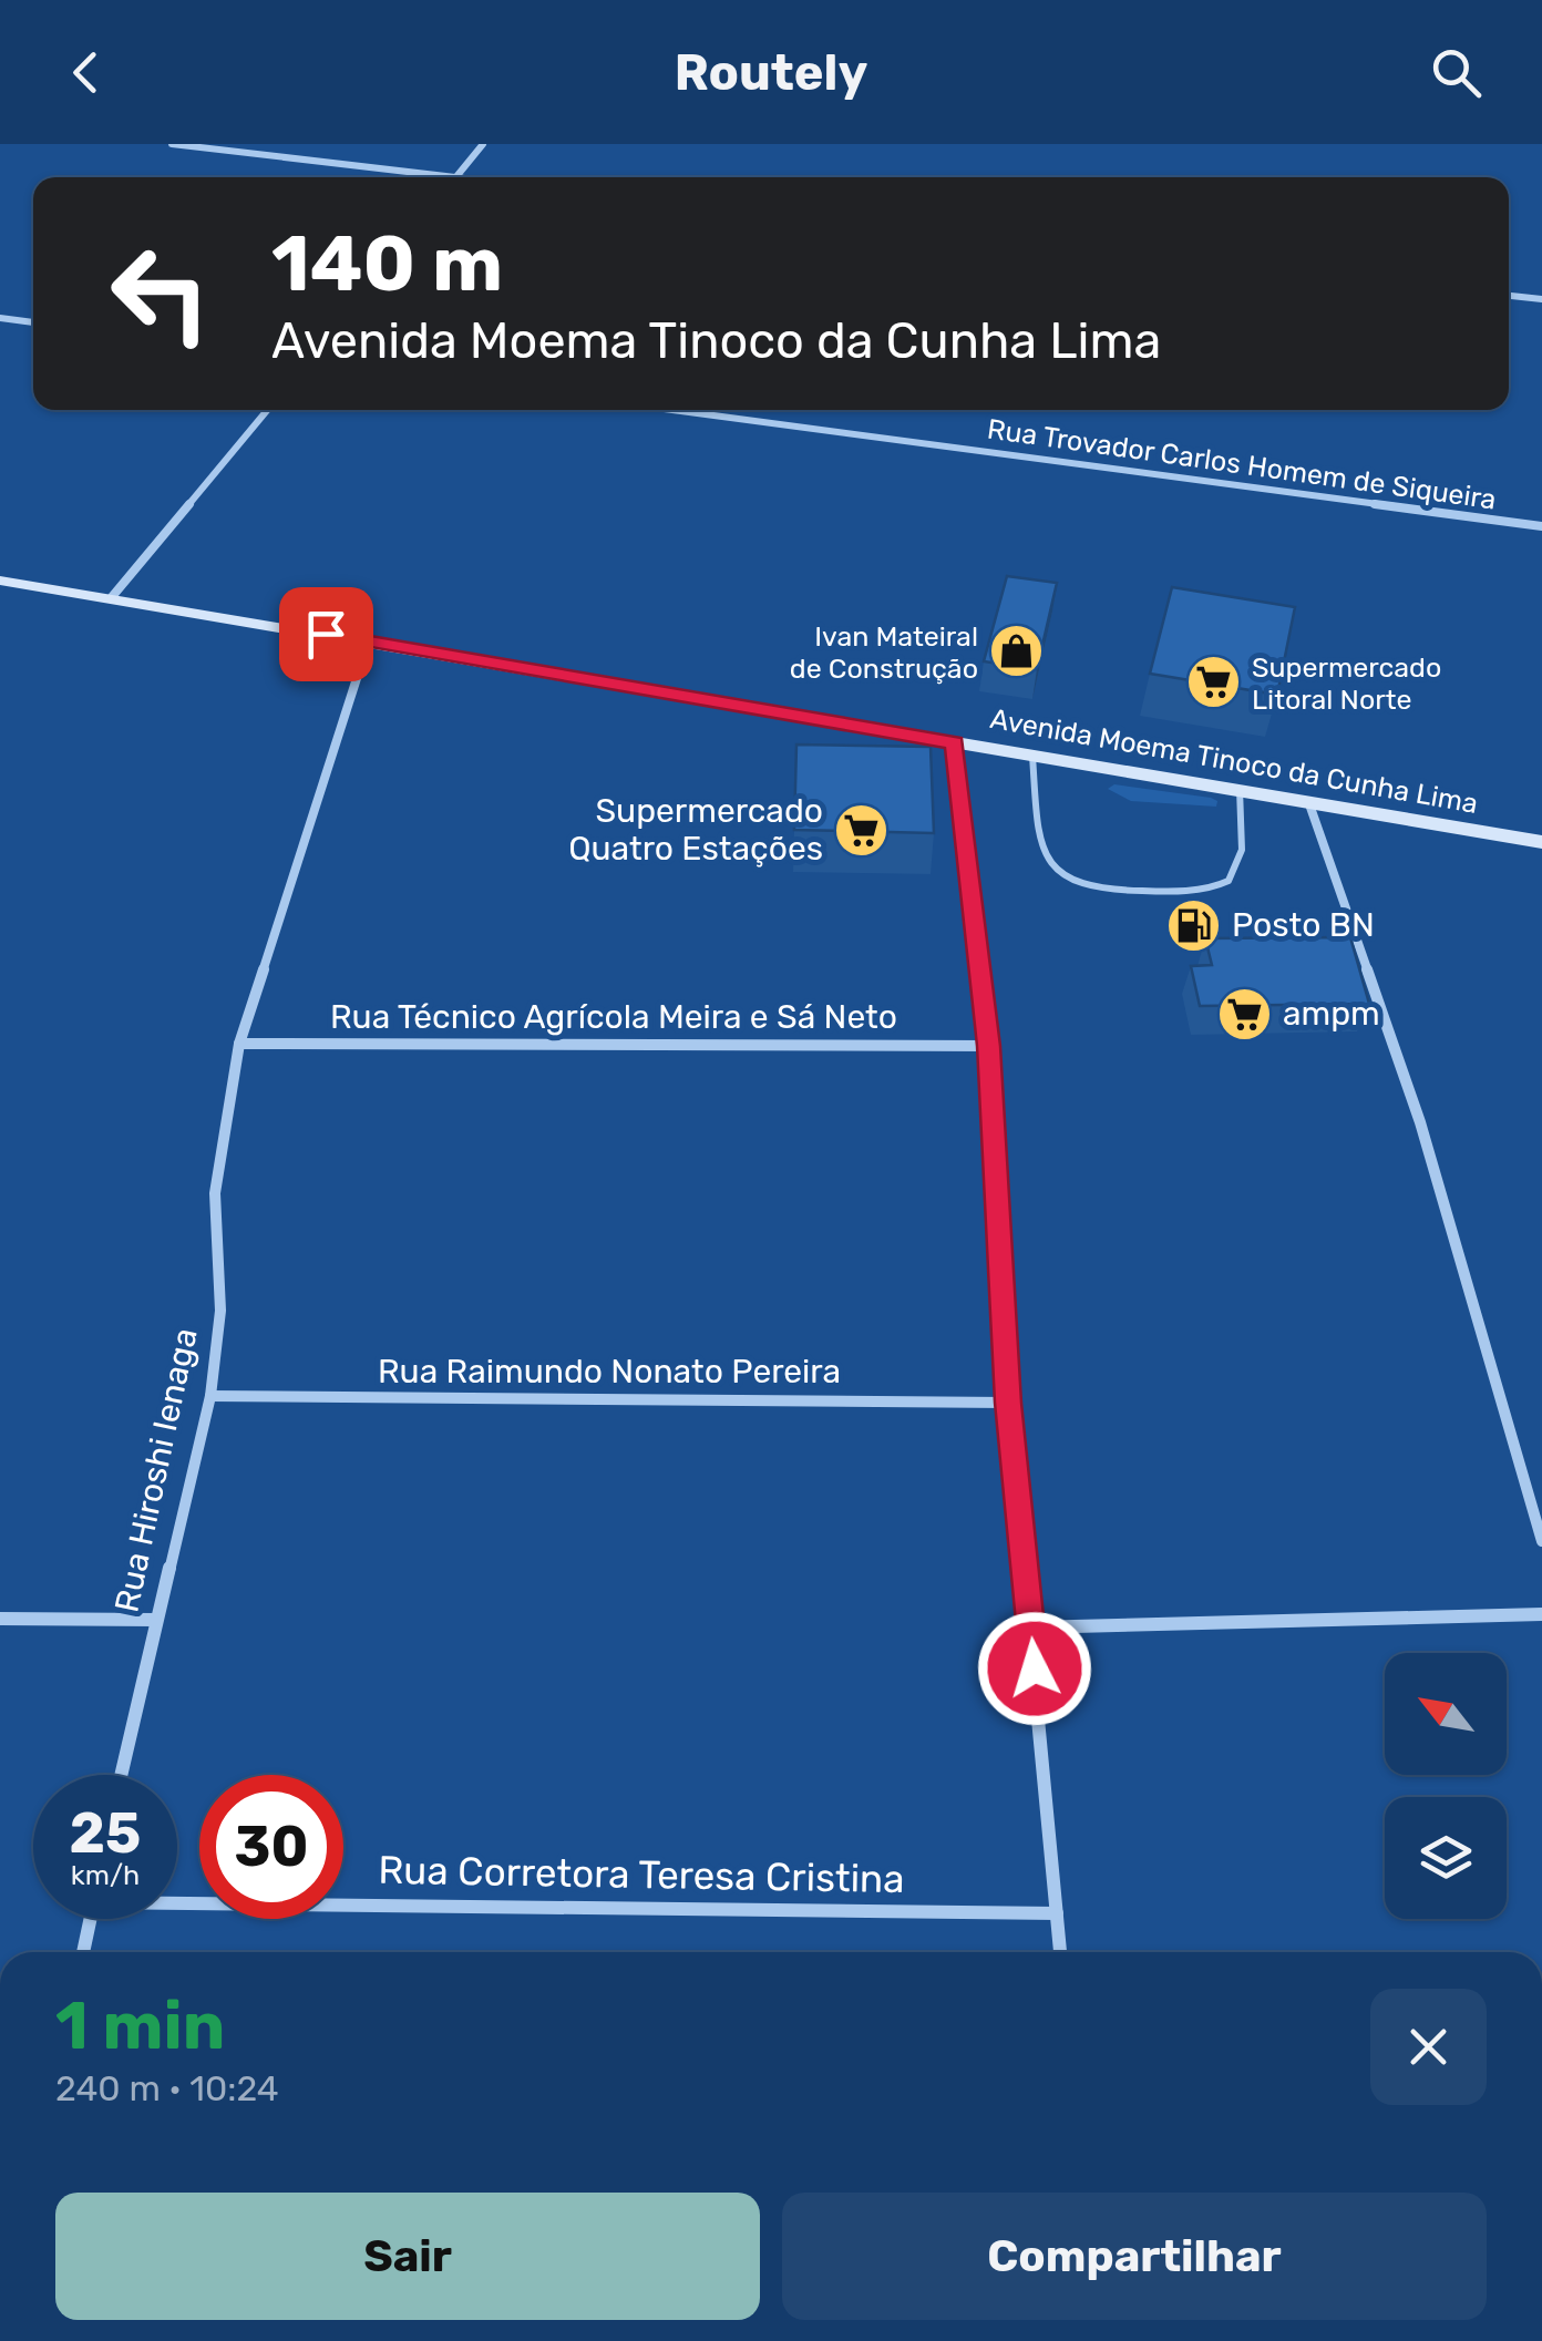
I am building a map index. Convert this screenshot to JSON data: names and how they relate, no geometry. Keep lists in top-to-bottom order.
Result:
{
  "streets": {
    "main road": ["Avenida Moema Tinoco da Cunha Lima"],
    "street": [
      "Rua Trovador Carlos Homem de Siqueira",
      "Rua Técnico Agrícola Meira e Sá Neto",
      "Rua Raimundo Nonato Pereira",
      "Rua Hiroshi Ienaga",
      "Rua Corretora Teresa Cristina"
    ]
  },
  "crossings": [
    ["Avenida Moema Tinoco da Cunha Lima", "Rua Hiroshi Ienaga"],
    ["Rua Técnico Agrícola Meira e Sá Neto", "Rua Hiroshi Ienaga"],
    ["Rua Raimundo Nonato Pereira", "Rua Hiroshi Ienaga"]
  ],
  "places": {
    "shop": ["Ivan Mateiral de Construção"],
    "supermarket": ["Supermercado Litoral Norte", "Supermercado Quatro Estações", "ampm"],
    "fuel station": ["Posto BN"]
  },
  "north": "top left",
  "page": {
    "header": "Routely",
    "turn": ["140 m", "Avenida Moema Tinoco da Cunha Lima"],
    "speed": "25 km/h",
    "limit": "30",
    "heading": ["1 min", "240 m · 10:24"],
    "buttons": ["Sair", "Compartilhar"]
  }
}
